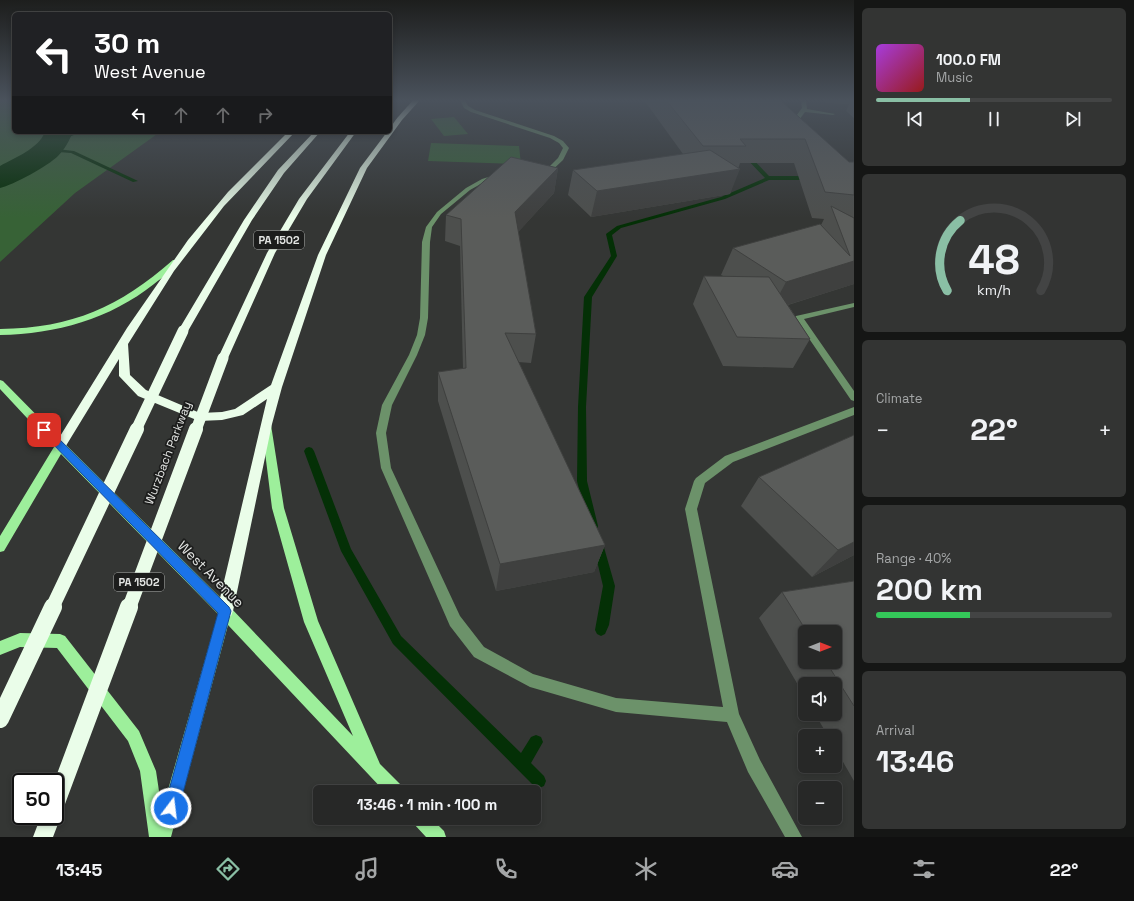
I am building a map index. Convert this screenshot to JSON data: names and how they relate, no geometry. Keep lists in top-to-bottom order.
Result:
{
  "streets": {
    "highway": ["PA 1502", "Wurzbach Parkway"],
    "main road": ["West Avenue"]
  },
  "north": "right",
  "page": {
    "turn": ["30 m", "West Avenue"],
    "song": ["100.0 FM", "Music"],
    "tile": [
      "Climate",
      ["Range · 40%", "200 km"],
      ["Arrival", "13:46"]
    ],
    "heat": ["−", "22°", "+"],
    "map_buttons": ["+", "−"],
    "limit": "50",
    "trip": "13:46 · 1 min · 100 m",
    "tabs": ["13:45", "22°"],
    "gauge": ["48", "km/h"]
  }
}
